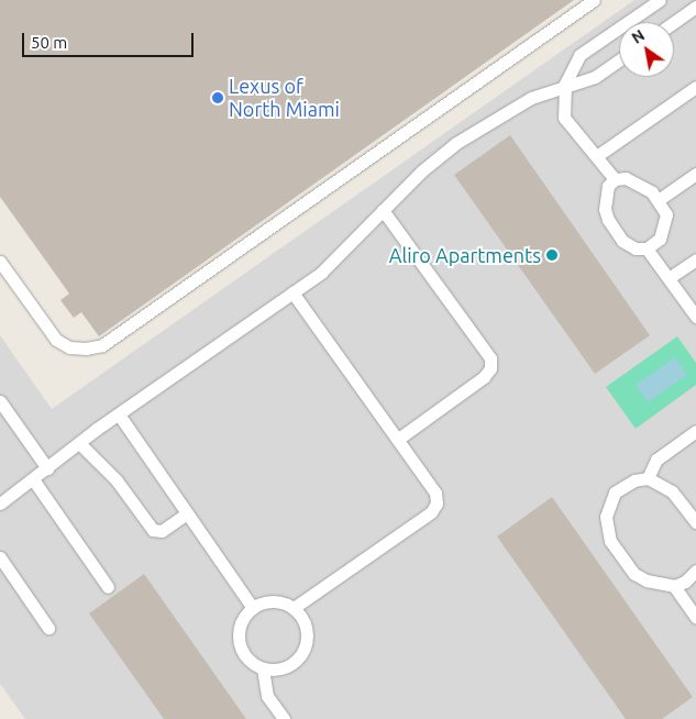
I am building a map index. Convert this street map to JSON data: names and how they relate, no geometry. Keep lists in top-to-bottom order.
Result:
{
  "places": ["Lexus of North Miami", "Aliro Apartments"],
  "scale_bar": "50 m",
  "north": "top left"
}
